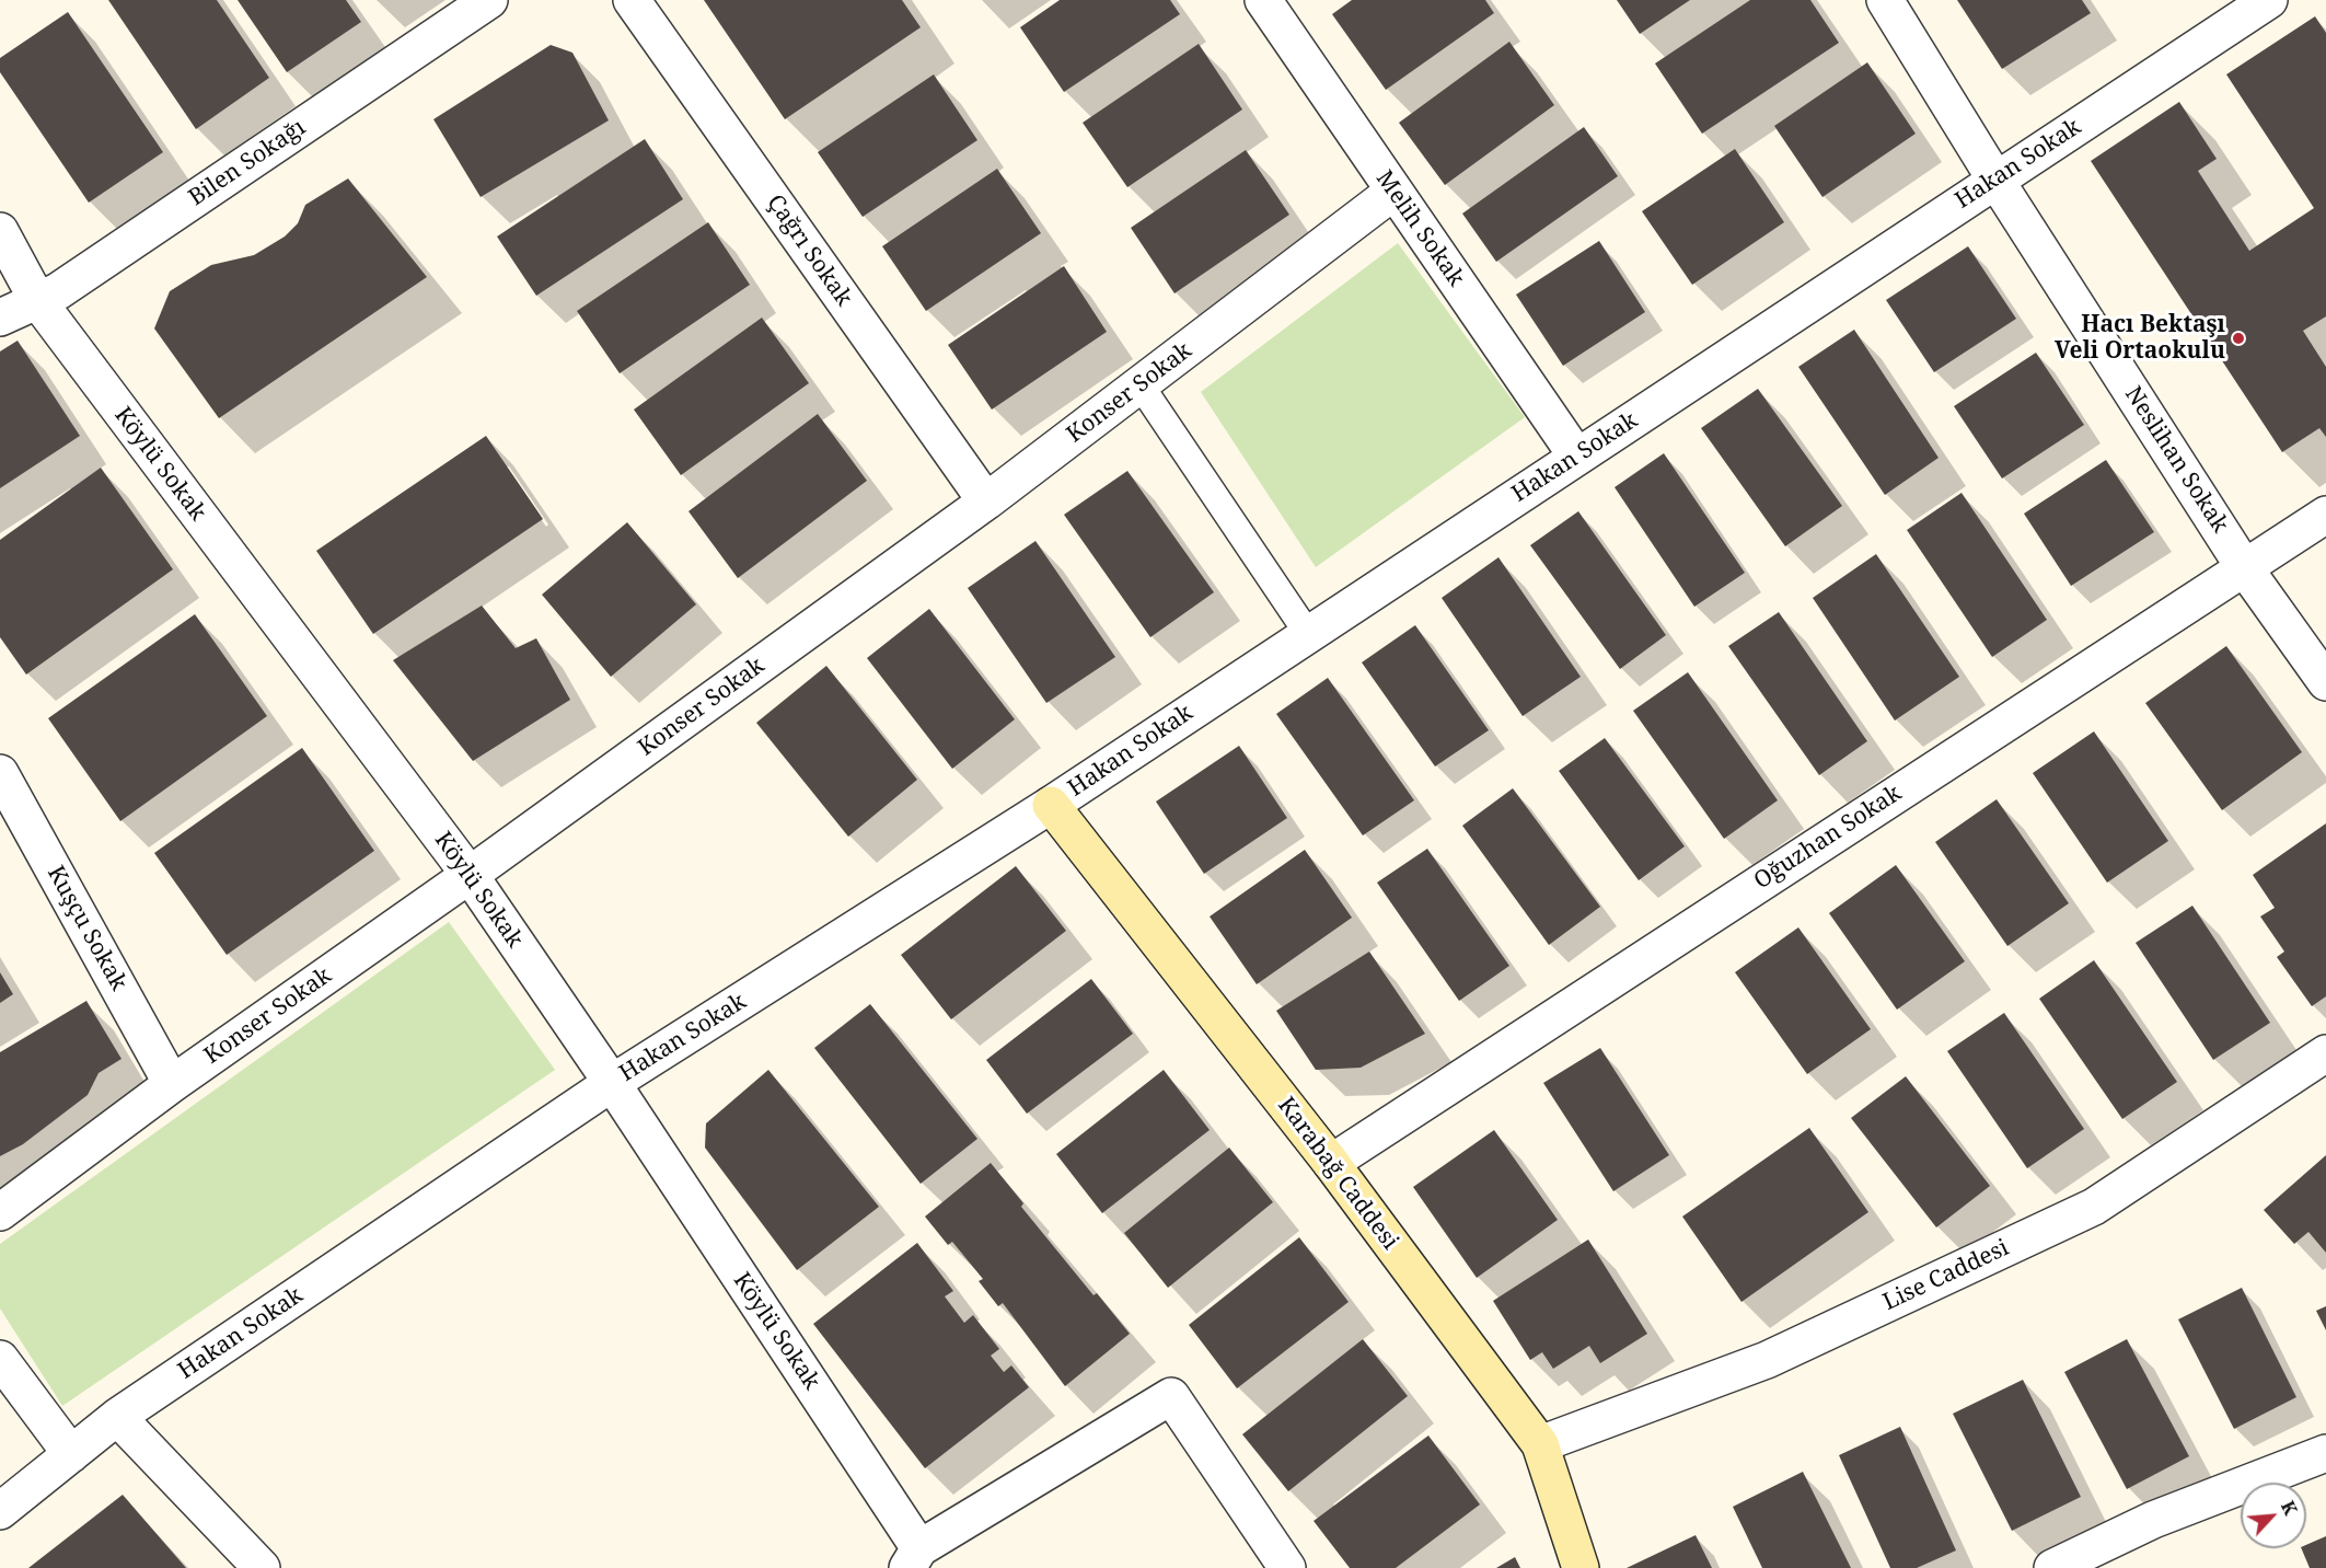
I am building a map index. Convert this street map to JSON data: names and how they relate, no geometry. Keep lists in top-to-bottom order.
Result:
{
  "streets": {
    "street": [
      "Bilen Sokağı",
      "Hakan Sokak",
      "Melih Sokak",
      "Çağrı Sokak",
      "Konser Sokak",
      "Neslihan Sokak",
      "Köylü Sokak",
      "Oğuzhan Sokak",
      "Kuşçu Sokak",
      "Karabağ Caddesi",
      "Lise Caddesi"
    ]
  },
  "crossings": [
    ["Bilen Sokağı", "Köylü Sokak"],
    ["Hakan Sokak", "Melih Sokak"],
    ["Hakan Sokak", "Neslihan Sokak"],
    ["Hakan Sokak", "Köylü Sokak"],
    ["Hakan Sokak", "Karabağ Caddesi"],
    ["Melih Sokak", "Konser Sokak"],
    ["Çağrı Sokak", "Konser Sokak"],
    ["Konser Sokak", "Köylü Sokak"],
    ["Konser Sokak", "Kuşçu Sokak"],
    ["Neslihan Sokak", "Oğuzhan Sokak"],
    ["Oğuzhan Sokak", "Karabağ Caddesi"],
    ["Karabağ Caddesi", "Lise Caddesi"]
  ],
  "places": ["Hacı Bektaşı Veli Ortaokulu"],
  "north": "top right"
}
